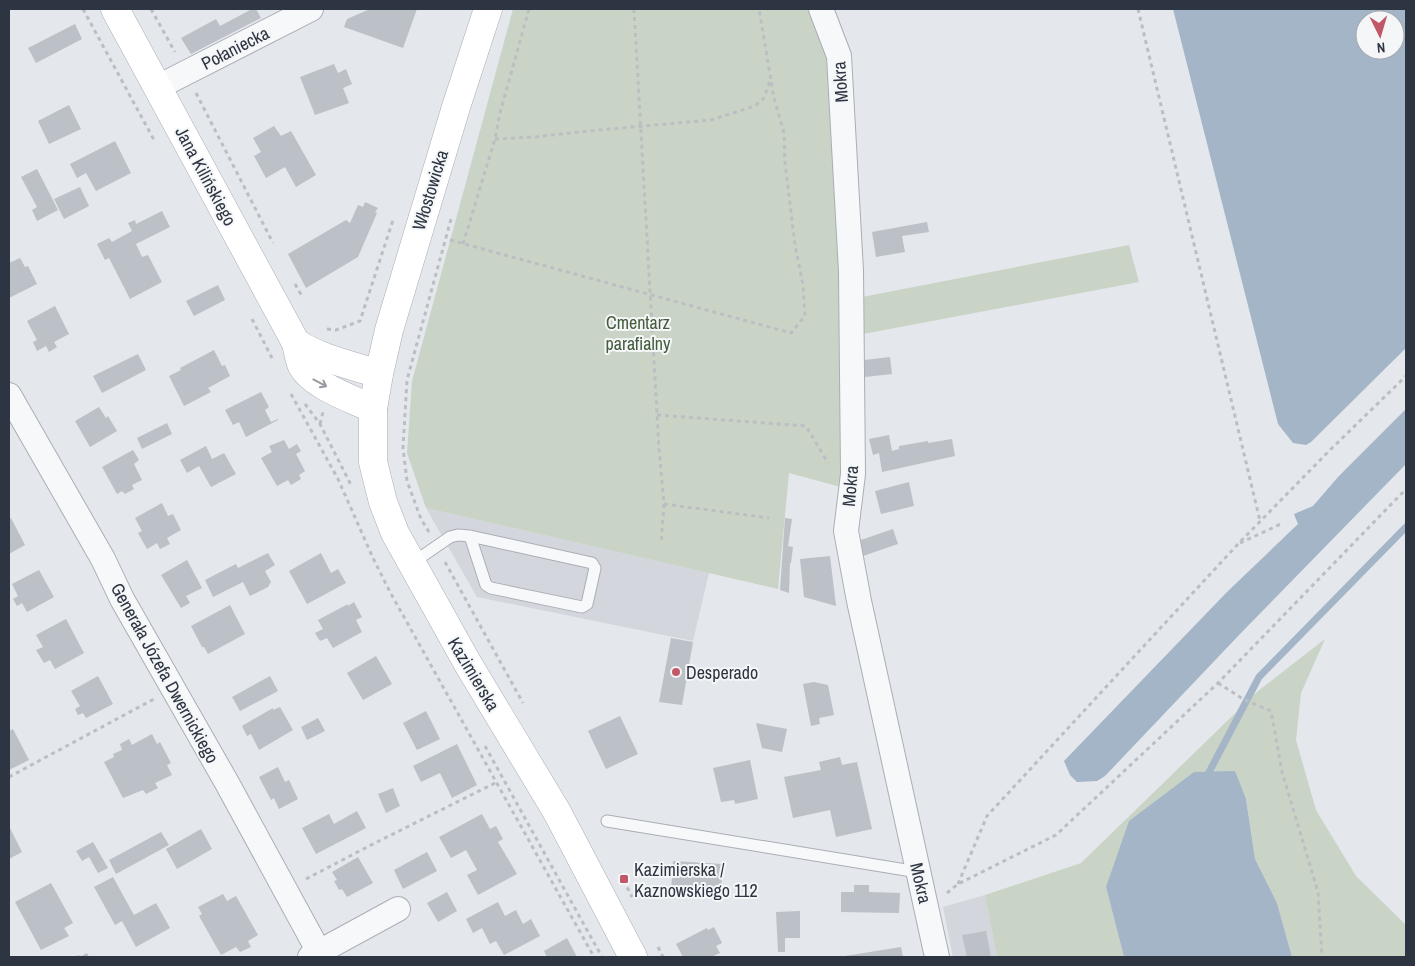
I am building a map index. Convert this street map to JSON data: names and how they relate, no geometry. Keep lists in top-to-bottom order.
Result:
{
  "streets": {
    "main road": ["Jana Kilińskiego", "Włostowicka", "Kazimierska"],
    "street": ["Połaniecka", "Mokra", "Generała Józefa Dwernickiego"]
  },
  "crossings": [
    ["Połaniecka", "Jana Kilińskiego"],
    ["Jana Kilińskiego", "Kazimierska"],
    ["Włostowicka", "Kazimierska"]
  ],
  "parks": ["Cmentarz parafialny"],
  "places": {
    "other": ["Desperado"],
    "transit": ["Kazimierska / Kaznowskiego 112"]
  },
  "north": "bottom"
}
